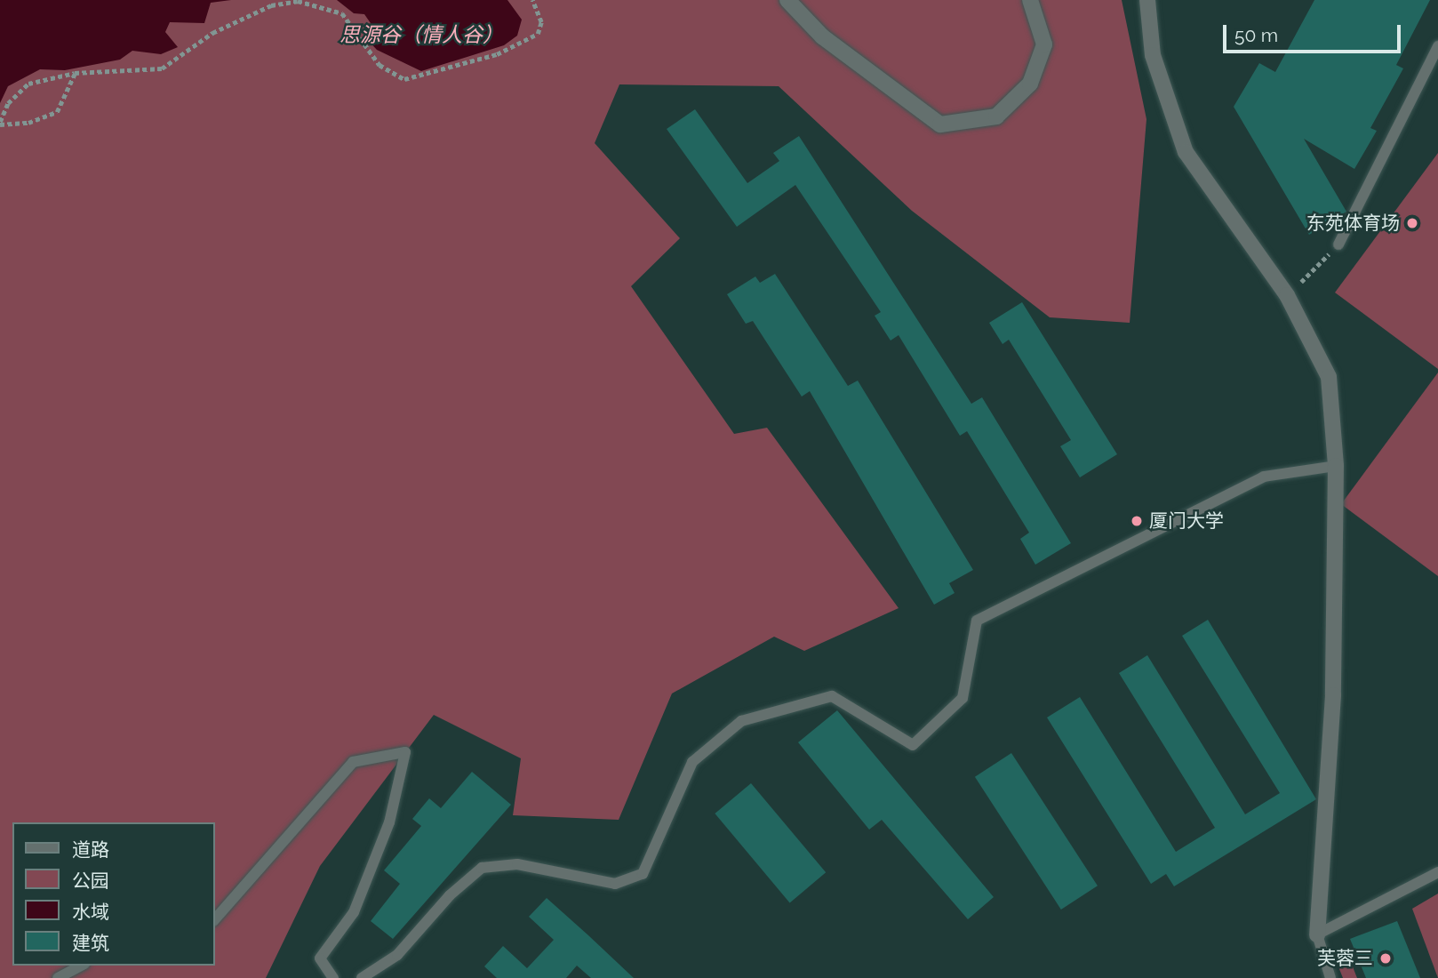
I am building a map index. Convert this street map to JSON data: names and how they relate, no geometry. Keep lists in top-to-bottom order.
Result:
{
  "water": ["思源谷（情人谷）"],
  "places": ["东苑体育场", "厦门大学", "芙蓉三"],
  "legend": [
    "道路",
    "公园",
    "水域",
    "建筑"
  ],
  "scale_bar": "50 m"
}
